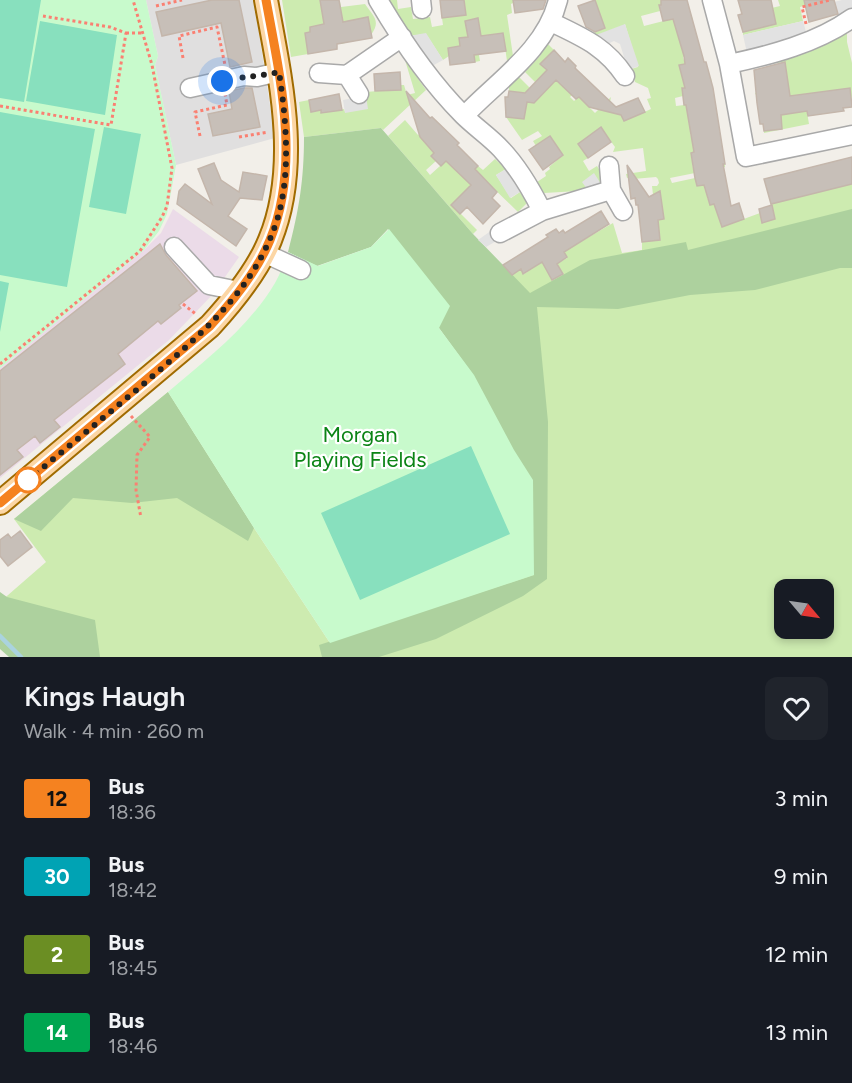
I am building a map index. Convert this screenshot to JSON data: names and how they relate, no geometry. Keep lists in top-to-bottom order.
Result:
{
  "parks": ["Morgan Playing Fields"],
  "lines": ["bus line 12"],
  "north": "bottom right",
  "page": {
    "heading": ["Kings Haugh", "Walk · 4 min · 260 m"],
    "list": [
      {
        "mark": "12",
        "name": "Bus",
        "note": "18:36",
        "value": "3 min"
      },
      {
        "mark": "30",
        "name": "Bus",
        "note": "18:42",
        "value": "9 min"
      },
      {
        "mark": "2",
        "name": "Bus",
        "note": "18:45",
        "value": "12 min"
      },
      {
        "mark": "14",
        "name": "Bus",
        "note": "18:46",
        "value": "13 min"
      }
    ]
  }
}
